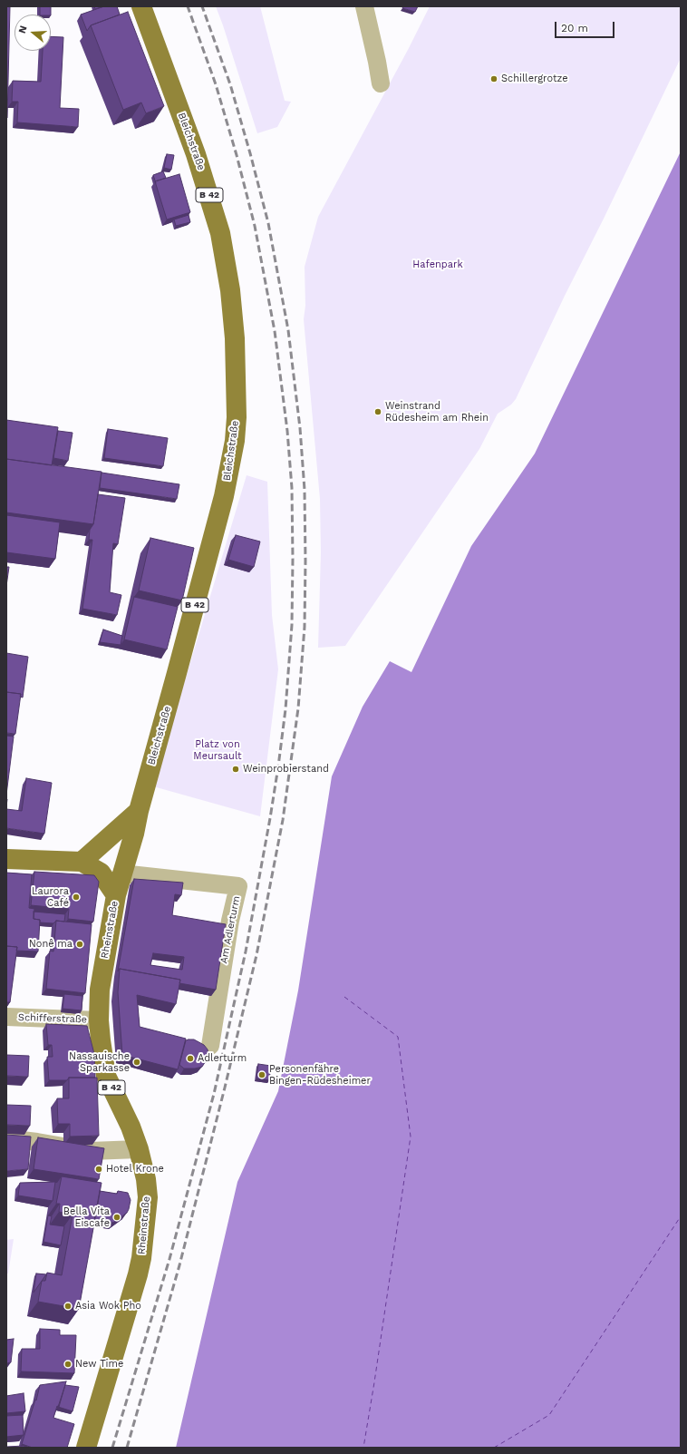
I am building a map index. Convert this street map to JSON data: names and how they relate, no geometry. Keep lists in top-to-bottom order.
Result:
{
  "streets": {
    "main road": ["Bleichstraße", "B 42", "Rheinstraße"],
    "street": ["Am Adlerturm", "Schifferstraße"]
  },
  "crossings": [
    ["Bleichstraße", "Rheinstraße"],
    ["Bleichstraße", "Am Adlerturm"],
    ["Rheinstraße", "Schifferstraße"]
  ],
  "parks": ["Hafenpark", "Platz von Meursault"],
  "places": [
    "Schillergrotze",
    "Weinstrand Rüdesheim am Rhein",
    "Weinprobierstand",
    "Laurora Café",
    "Nonê ma",
    "Adlerturm",
    "Nassauische Sparkasse",
    "Personenfähre Bingen-Rüdesheimer",
    "Hotel Krone",
    "Bella Vita Eiscafe",
    "Asia Wok Pho",
    "New Time"
  ],
  "scale_bar": "20 m",
  "north": "left"
}
